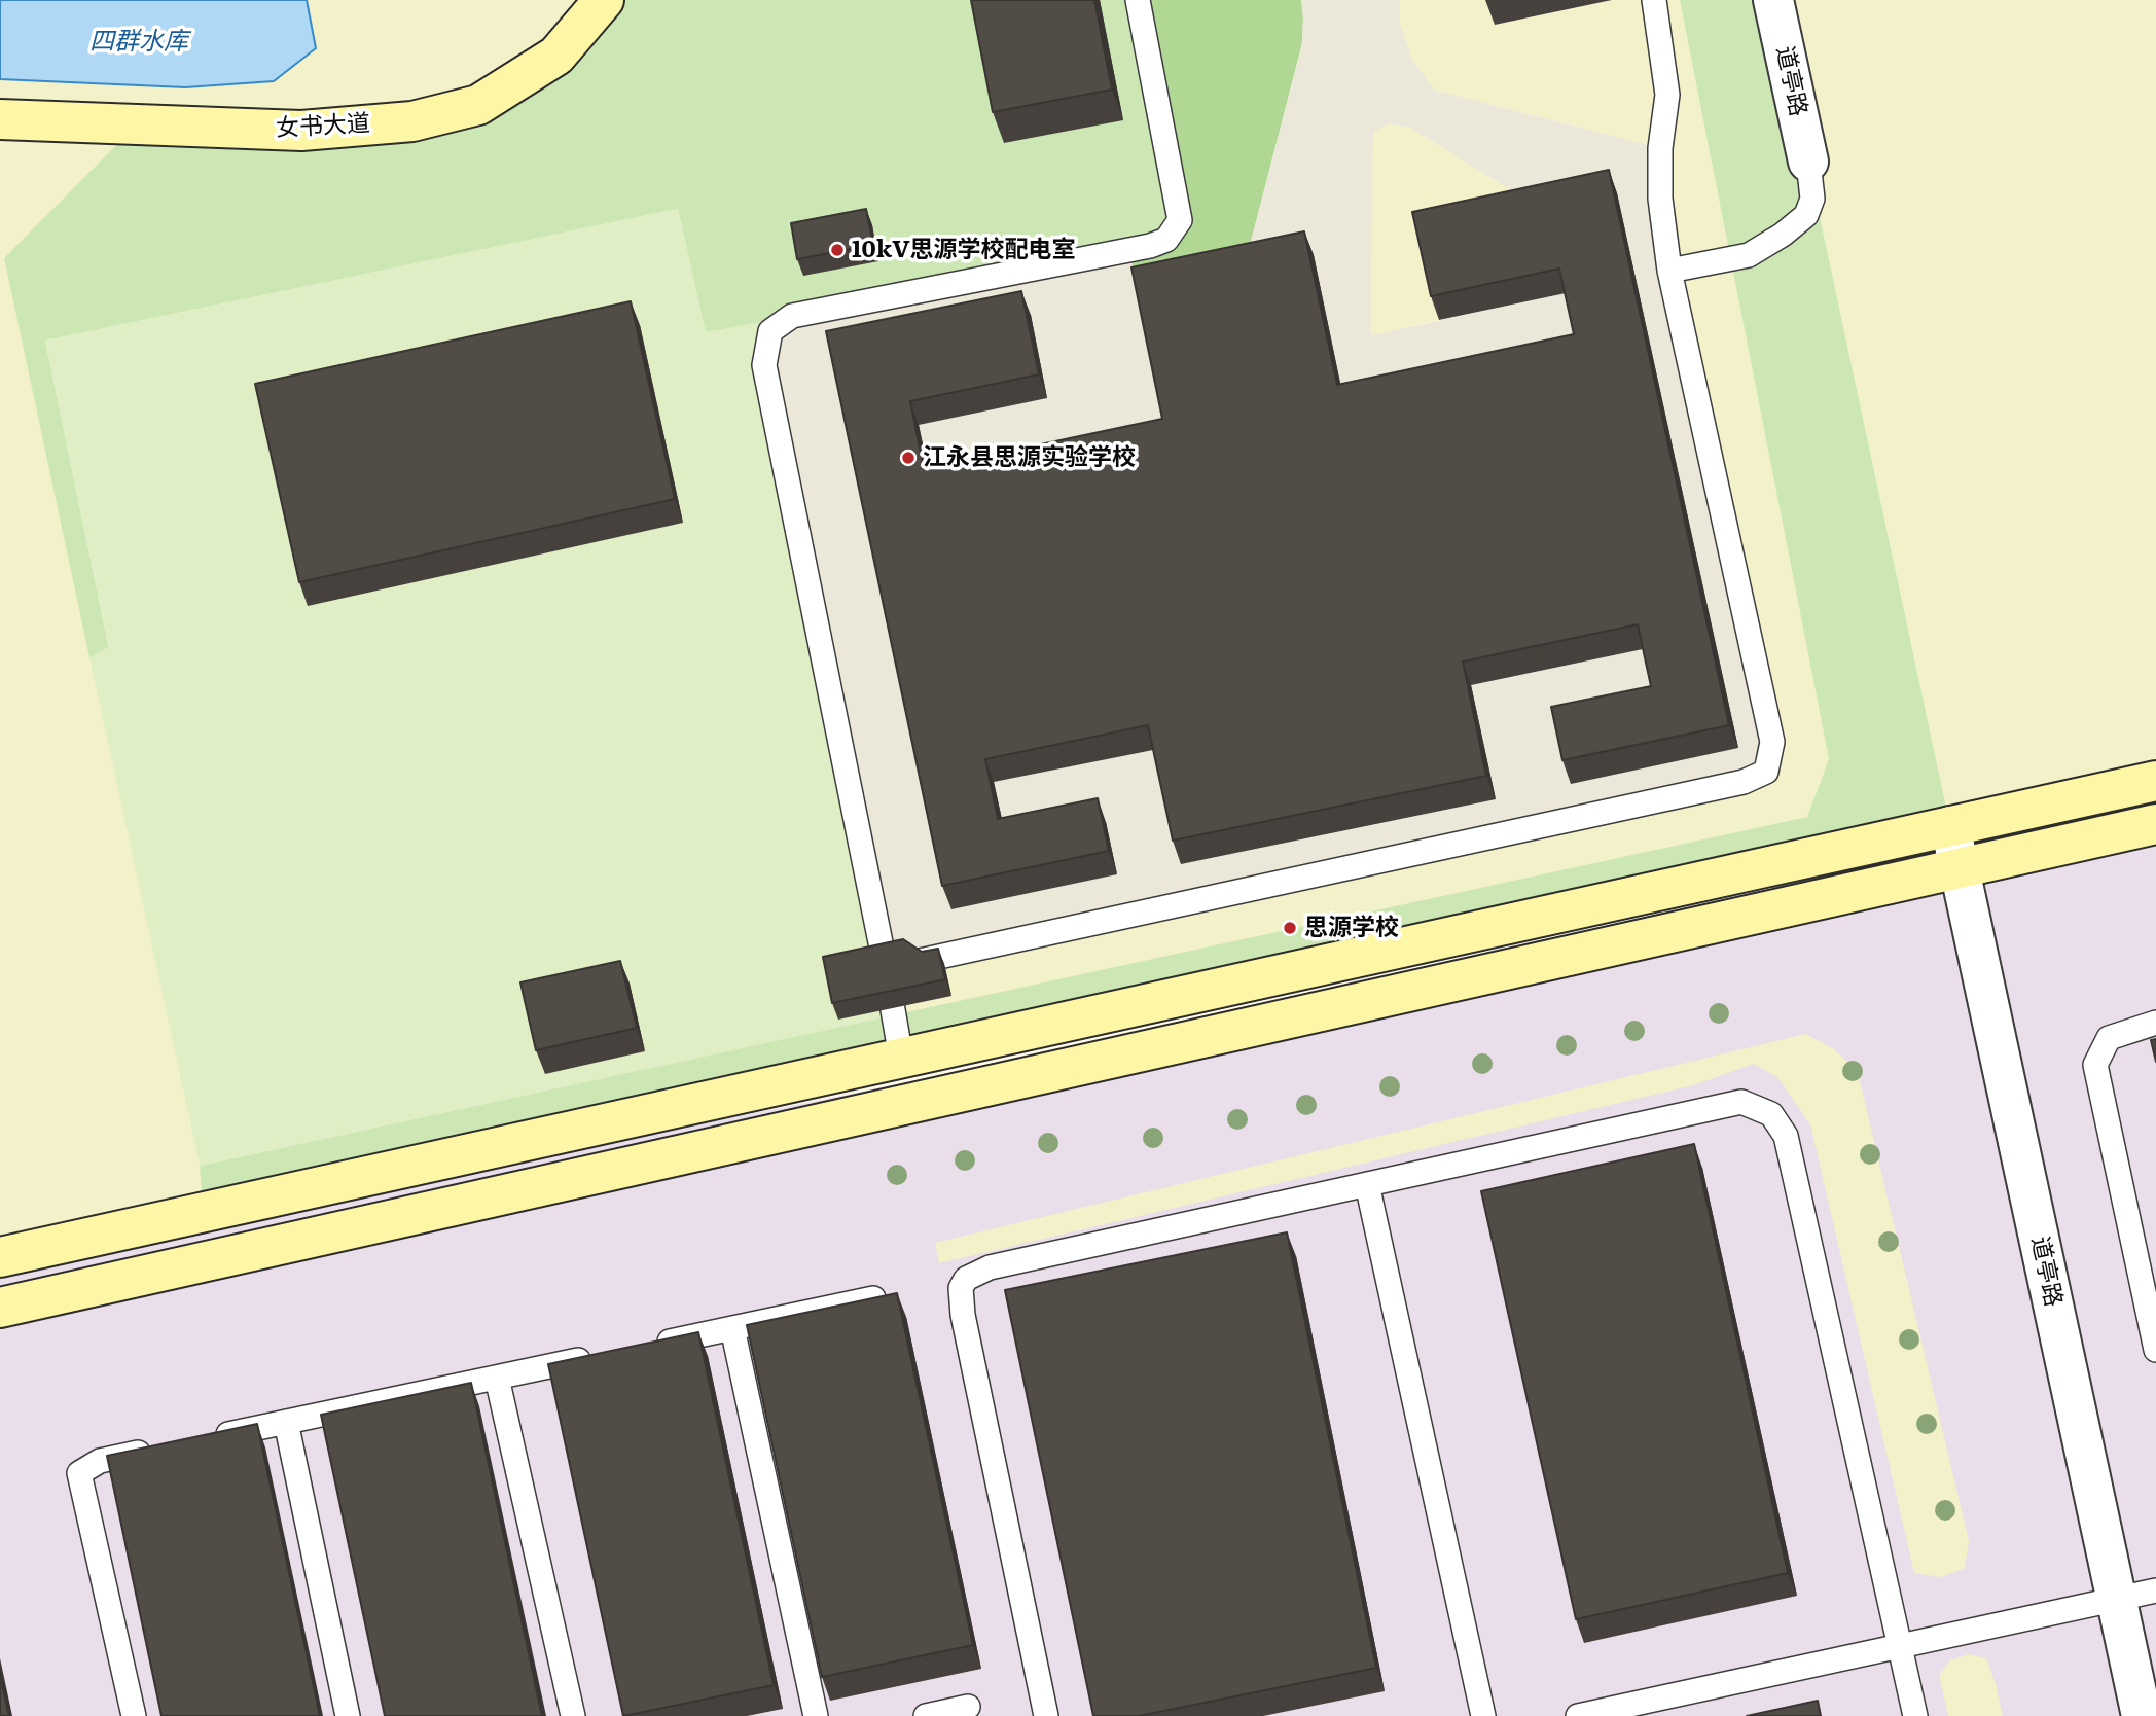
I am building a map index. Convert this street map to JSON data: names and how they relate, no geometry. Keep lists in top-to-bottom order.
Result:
{
  "streets": {
    "main road": ["女书大道"],
    "street": ["道亭路"]
  },
  "water": ["四群水库"],
  "places": ["10kV思源学校配电室", "江永县思源实验学校", "思源学校"]
}
